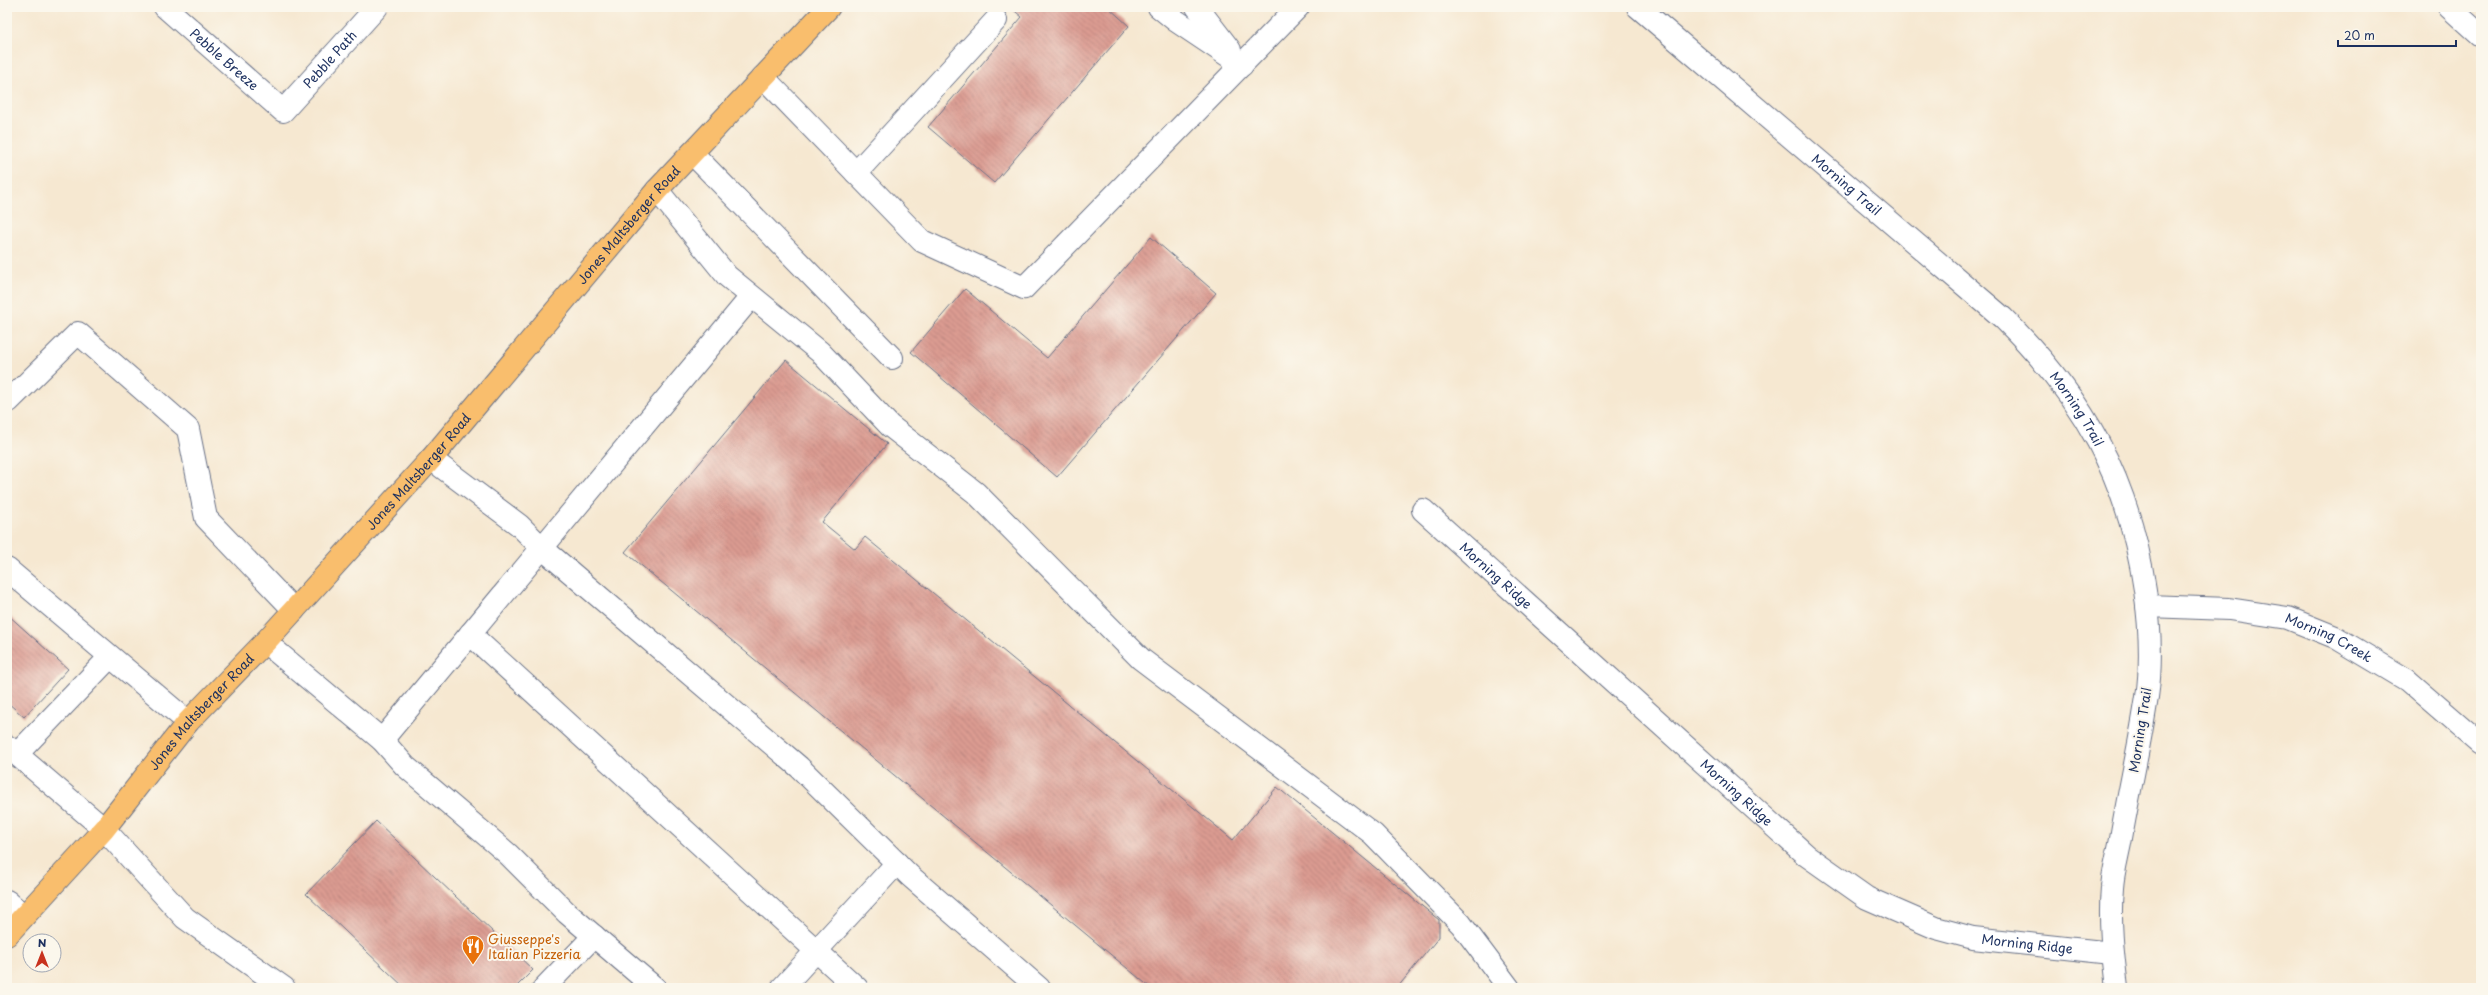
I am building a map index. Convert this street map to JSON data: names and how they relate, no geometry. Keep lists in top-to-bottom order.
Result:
{
  "streets": {
    "main road": ["Jones Maltsberger Road"],
    "street": [
      "Pebble Breeze",
      "Pebble Path",
      "Morning Trail",
      "Morning Ridge",
      "Morning Creek"
    ]
  },
  "crossings": [
    ["Pebble Breeze", "Pebble Path"],
    ["Morning Trail", "Morning Ridge"],
    ["Morning Trail", "Morning Creek"]
  ],
  "places": {
    "restaurant": ["Giusseppe's Italian Pizzeria"]
  },
  "scale_bar": "20 m",
  "north": "top"
}
